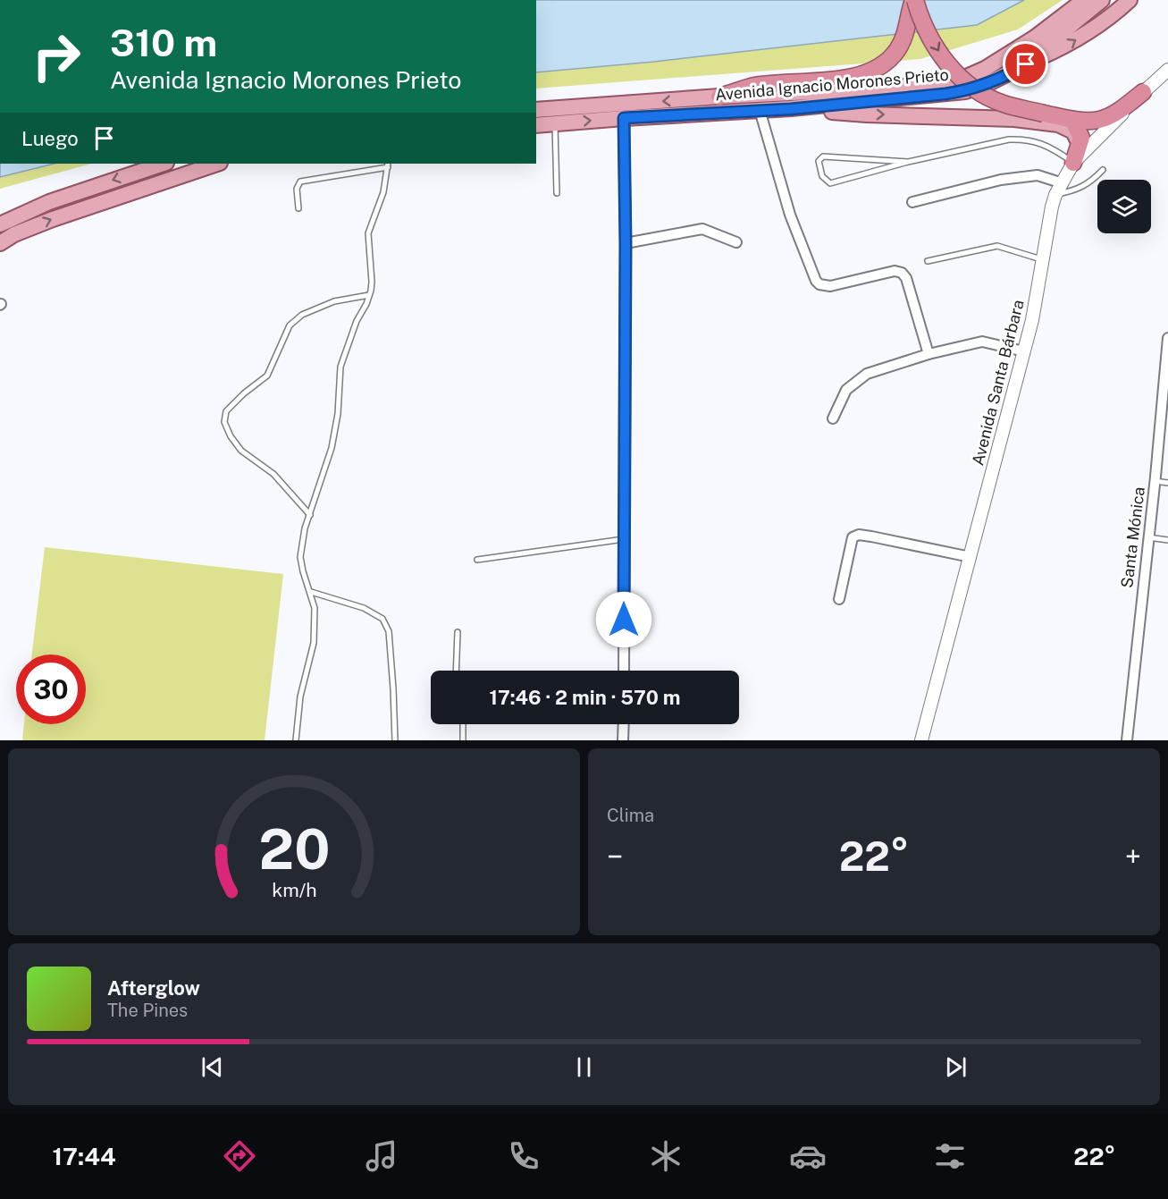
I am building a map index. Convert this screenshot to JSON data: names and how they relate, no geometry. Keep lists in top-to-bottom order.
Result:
{
  "streets": {
    "main road": ["Avenida Ignacio Morones Prieto"],
    "street": ["Avenida Santa Bárbara", "Santa Mónica"]
  },
  "page": {
    "turn": ["310 m", "Avenida Ignacio Morones Prieto"],
    "then": "Luego",
    "limit": "30",
    "trip": "17:46 · 2 min · 570 m",
    "tile": "Clima",
    "heat": ["−", "22°", "+"],
    "song": ["Afterglow", "The Pines"],
    "tabs": ["17:44", "22°"],
    "gauge": ["20", "km/h"]
  }
}
